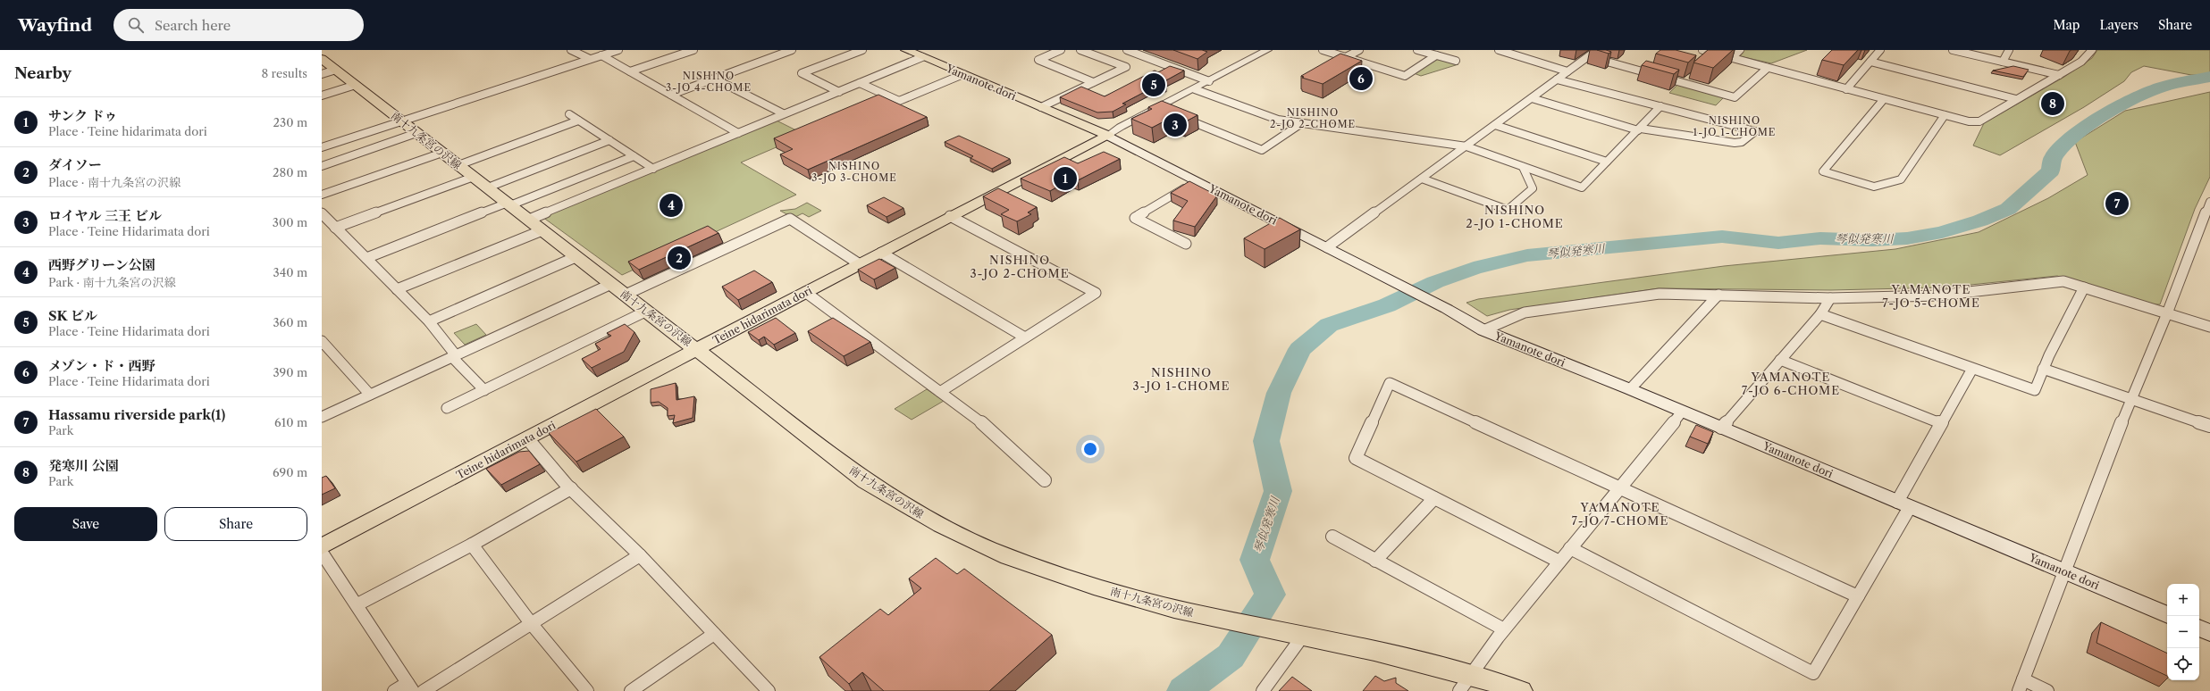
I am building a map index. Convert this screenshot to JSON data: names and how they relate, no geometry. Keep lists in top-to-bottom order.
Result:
{
  "streets": {
    "main road": ["Yamanote dori", "南十九条宮の沢線", "Teine hidarimata dori"]
  },
  "crossings": [
    ["Yamanote dori", "Teine hidarimata dori"],
    ["南十九条宮の沢線", "Teine hidarimata dori"]
  ],
  "districts": [
    "NISHINO 3-JO 4-CHOME",
    "NISHINO 2-JO 2-CHOME",
    "NISHINO 1-JO 1-CHOME",
    "NISHINO 3-JO 3-CHOME",
    "NISHINO 2-JO 1-CHOME",
    "NISHINO 3-JO 2-CHOME",
    "YAMANOTE 7-JO 5-CHOME",
    "NISHINO 3-JO 1-CHOME",
    "YAMANOTE 7-JO 6-CHOME",
    "YAMANOTE 7-JO 7-CHOME"
  ],
  "water": ["琴似発寒川"],
  "page": {
    "header": "Wayfind",
    "search": "Search here",
    "nav": ["Map", "Layers", "Share"],
    "heading": ["Nearby", "8 results"],
    "pins": [
      "6",
      "5",
      "8",
      "3",
      "1",
      "7",
      "4",
      "2"
    ],
    "list": [
      {
        "mark": "1",
        "name": "サンク ドゥ",
        "note": "Place · Teine hidarimata dori",
        "value": "230 m"
      },
      {
        "mark": "2",
        "name": "ダイソー",
        "note": "Place · 南十九条宮の沢線",
        "value": "280 m"
      },
      {
        "mark": "3",
        "name": "ロイヤル 三王 ビル",
        "note": "Place · Teine Hidarimata dori",
        "value": "300 m"
      },
      {
        "mark": "4",
        "name": "西野グリーン公園",
        "note": "Park · 南十九条宮の沢線",
        "value": "340 m"
      },
      {
        "mark": "5",
        "name": "SK ビル",
        "note": "Place · Teine Hidarimata dori",
        "value": "360 m"
      },
      {
        "mark": "6",
        "name": "メゾン・ド・西野",
        "note": "Place · Teine Hidarimata dori",
        "value": "390 m"
      },
      {
        "mark": "7",
        "name": "Hassamu riverside park(1)",
        "note": "Park",
        "value": "610 m"
      },
      {
        "mark": "8",
        "name": "発寒川 公園",
        "note": "Park",
        "value": "690 m"
      }
    ],
    "buttons": ["Save", "Share"],
    "map_buttons": ["+", "−"]
  }
}
